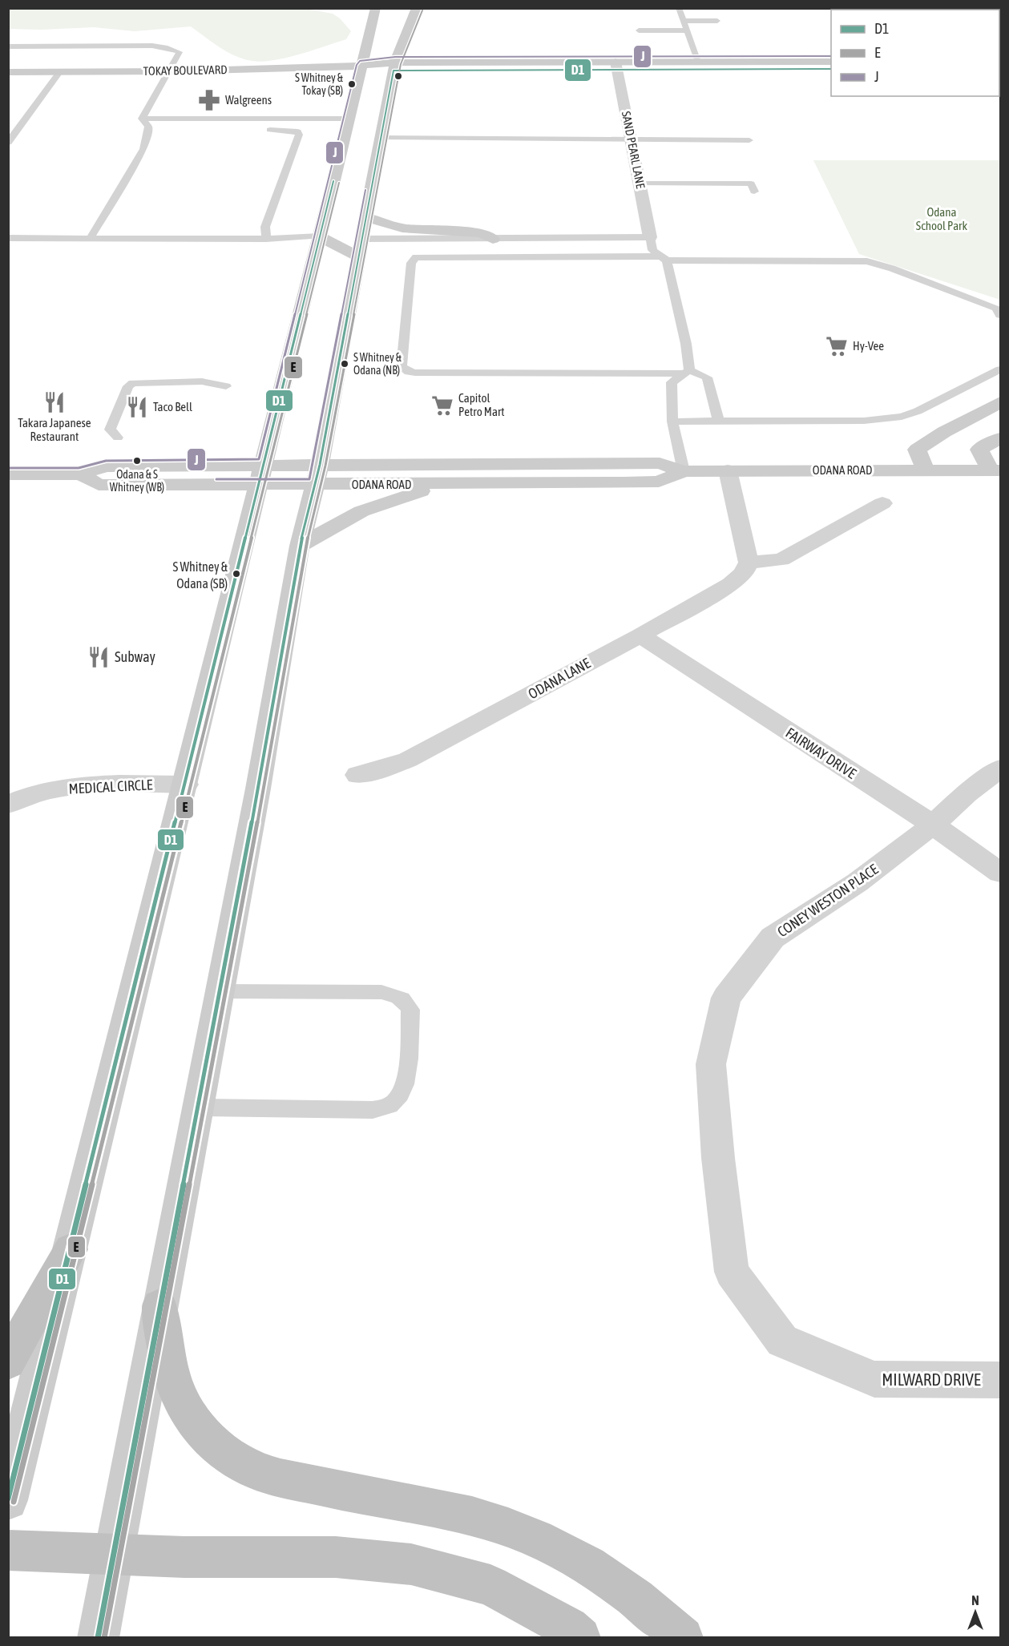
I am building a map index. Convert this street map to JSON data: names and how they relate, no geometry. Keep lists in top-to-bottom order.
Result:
{
  "streets": {
    "main road": ["TOKAY BOULEVARD", "ODANA ROAD"],
    "street": [
      "SAND PEARL LANE",
      "ODANA LANE",
      "FAIRWAY DRIVE",
      "MEDICAL CIRCLE",
      "CONEY WESTON PLACE",
      "MILWARD DRIVE"
    ]
  },
  "crossings": [
    ["TOKAY BOULEVARD", "SAND PEARL LANE"],
    ["ODANA LANE", "FAIRWAY DRIVE"],
    ["FAIRWAY DRIVE", "CONEY WESTON PLACE"],
    ["CONEY WESTON PLACE", "MILWARD DRIVE"]
  ],
  "parks": ["Odana School Park"],
  "places": {
    "other": [
      "S Whitney & Tokay (SB)",
      "S Whitney & Odana (NB)",
      "Odana & S Whitney (WB)",
      "S Whitney & Odana (SB)"
    ],
    "pharmacy": ["Walgreens"],
    "supermarket": ["Hy-Vee", "Capitol Petro Mart"],
    "restaurant": ["Takara Japanese Restaurant", "Taco Bell", "Subway"]
  },
  "lines": ["transit line E", "transit line J", "transit line D1"],
  "legend": ["D1", "E", "J"],
  "north": "top"
}
